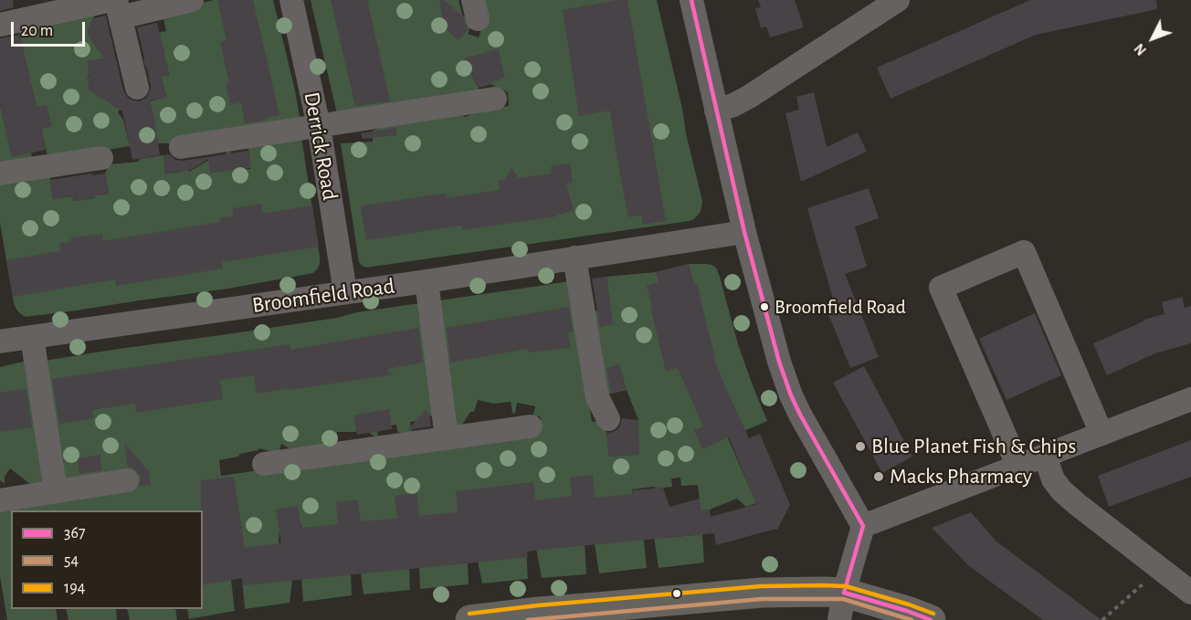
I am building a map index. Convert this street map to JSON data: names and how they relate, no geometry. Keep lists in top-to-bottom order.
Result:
{
  "streets": {
    "street": ["Derrick Road", "Broomfield Road"]
  },
  "crossings": [
    ["Derrick Road", "Broomfield Road"]
  ],
  "places": ["Broomfield Road", "Blue Planet Fish & Chips", "Macks Pharmacy"],
  "lines": ["transit line 367", "transit line 194", "transit line 54"],
  "legend": ["367", "54", "194"],
  "scale_bar": "20 m",
  "north": "bottom left"
}
